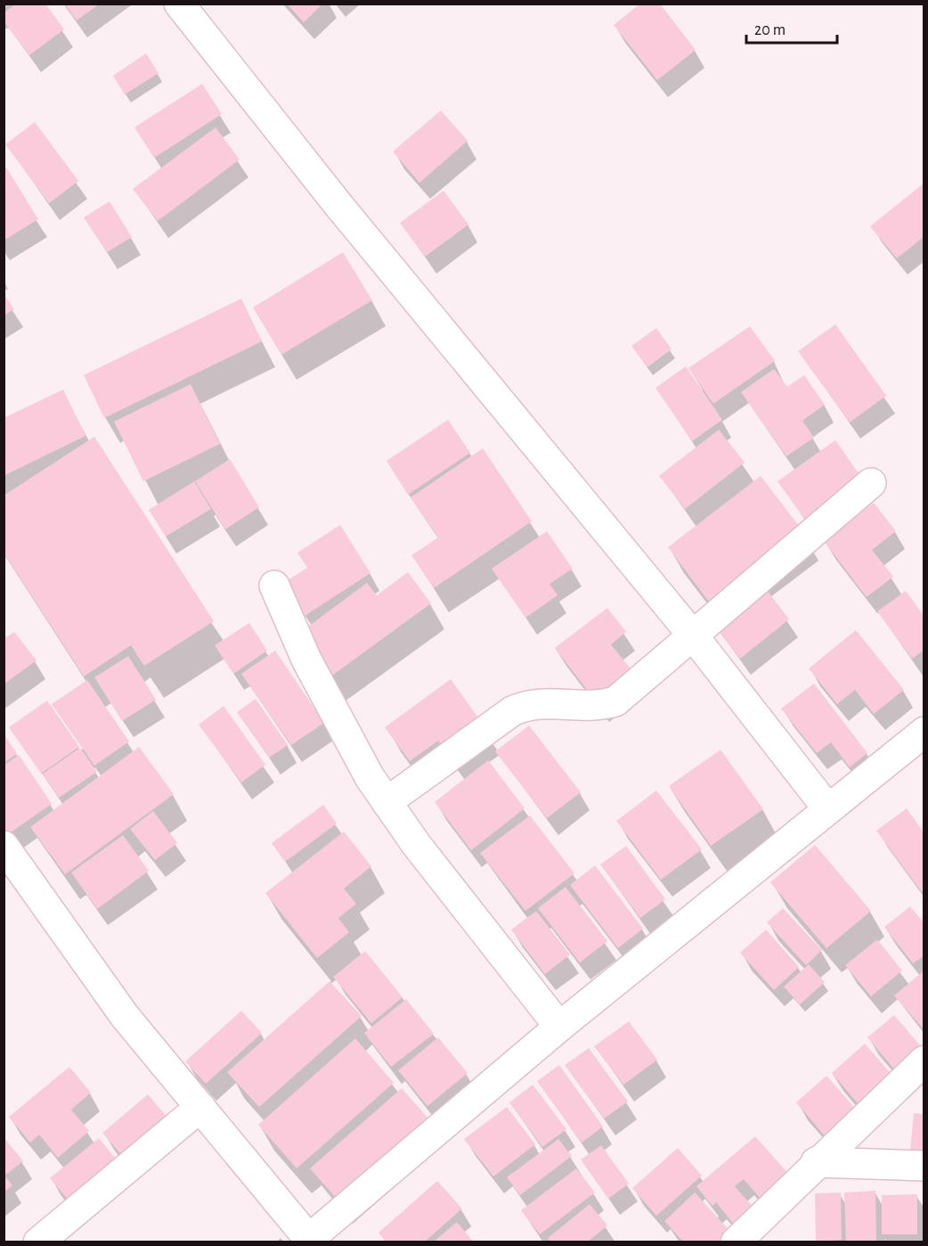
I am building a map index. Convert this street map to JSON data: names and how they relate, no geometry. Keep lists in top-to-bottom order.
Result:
{
  "scale_bar": "20 m"
}
